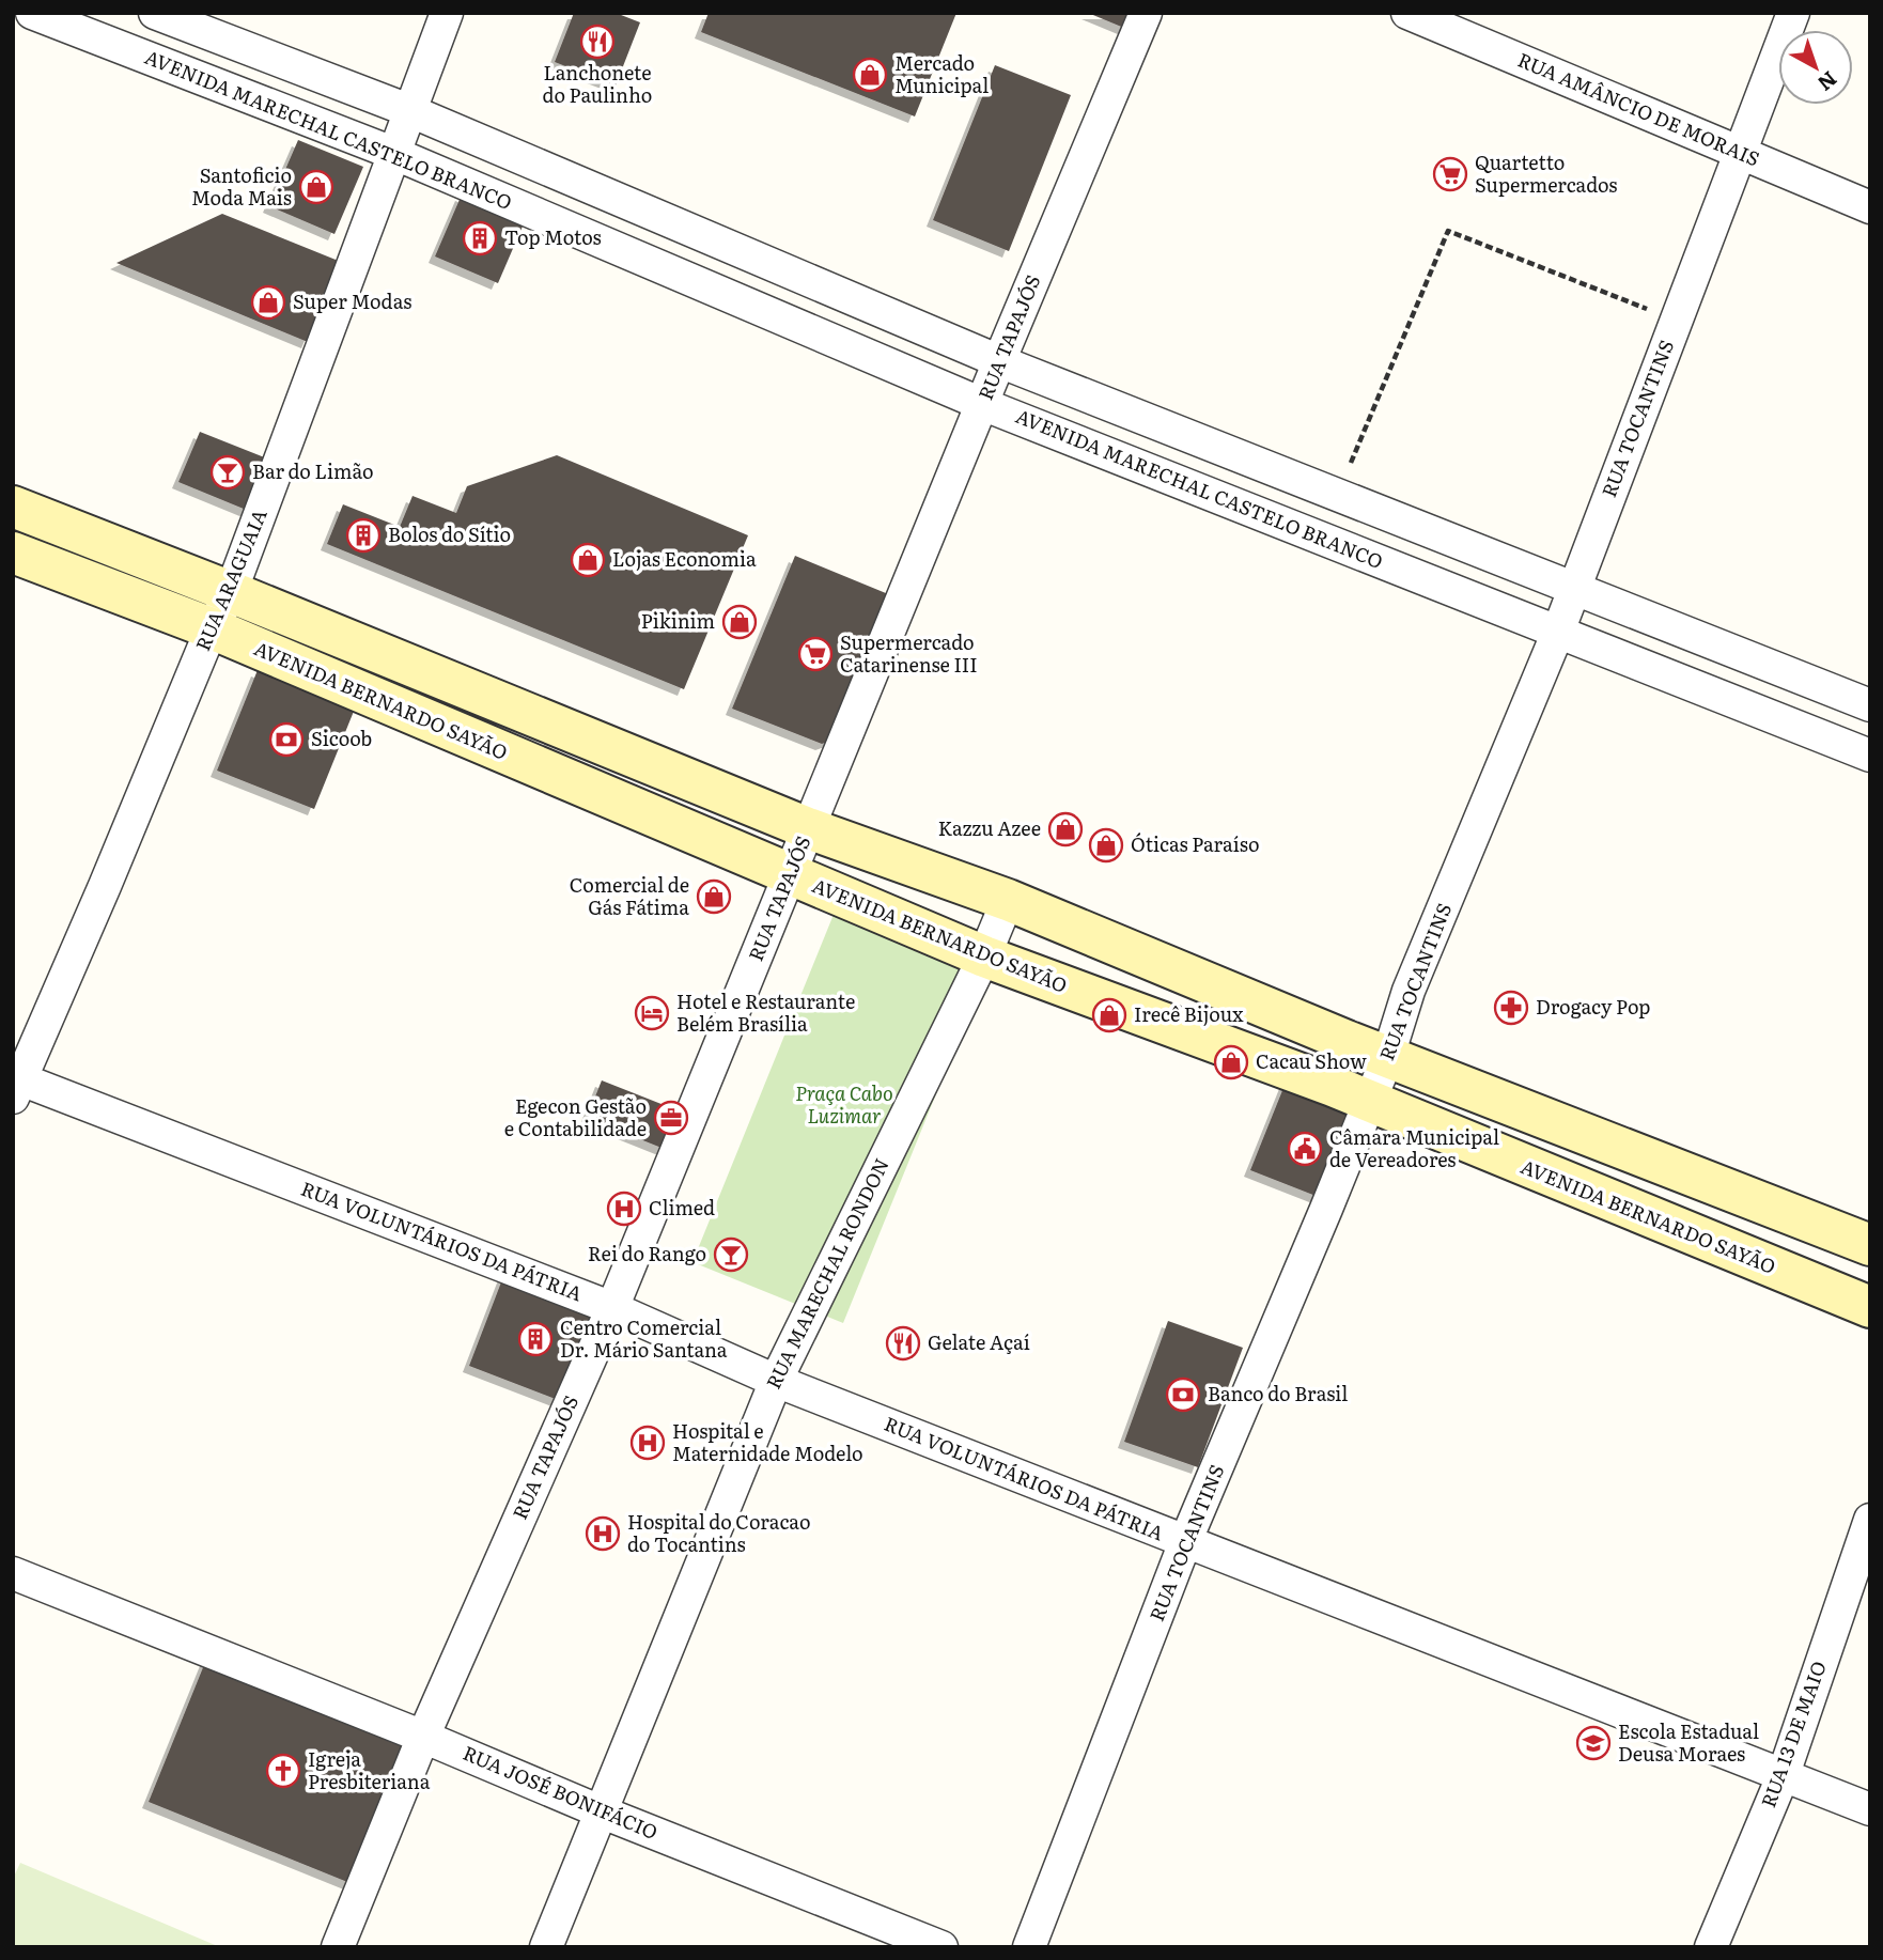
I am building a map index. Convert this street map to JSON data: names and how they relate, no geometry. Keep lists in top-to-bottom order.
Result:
{
  "streets": {
    "main road": ["AVENIDA BERNARDO SAYÃO"],
    "street": [
      "RUA AMÂNCIO DE MORAIS",
      "AVENIDA MARECHAL CASTELO BRANCO",
      "RUA TAPAJÓS",
      "RUA TOCANTINS",
      "RUA ARAGUAIA",
      "RUA VOLUNTÁRIOS DA PÁTRIA",
      "RUA MARECHAL RONDON",
      "RUA 13 DE MAIO",
      "RUA JOSÉ BONIFÁCIO"
    ]
  },
  "crossings": [
    ["RUA AMÂNCIO DE MORAIS", "RUA TOCANTINS"],
    ["AVENIDA MARECHAL CASTELO BRANCO", "RUA TAPAJÓS"],
    ["AVENIDA MARECHAL CASTELO BRANCO", "RUA TOCANTINS"],
    ["AVENIDA MARECHAL CASTELO BRANCO", "RUA ARAGUAIA"],
    ["RUA TAPAJÓS", "AVENIDA BERNARDO SAYÃO"],
    ["RUA TAPAJÓS", "RUA VOLUNTÁRIOS DA PÁTRIA"],
    ["RUA TAPAJÓS", "RUA JOSÉ BONIFÁCIO"],
    ["RUA TOCANTINS", "AVENIDA BERNARDO SAYÃO"],
    ["RUA TOCANTINS", "RUA VOLUNTÁRIOS DA PÁTRIA"],
    ["RUA ARAGUAIA", "AVENIDA BERNARDO SAYÃO"],
    ["RUA ARAGUAIA", "RUA VOLUNTÁRIOS DA PÁTRIA"],
    ["AVENIDA BERNARDO SAYÃO", "RUA MARECHAL RONDON"],
    ["RUA VOLUNTÁRIOS DA PÁTRIA", "RUA MARECHAL RONDON"],
    ["RUA VOLUNTÁRIOS DA PÁTRIA", "RUA 13 DE MAIO"],
    ["RUA MARECHAL RONDON", "RUA JOSÉ BONIFÁCIO"]
  ],
  "parks": ["Praça Cabo Luzimar"],
  "places": {
    "restaurant": ["Lanchonete do Paulinho", "Gelate Açaí"],
    "shop": [
      "Mercado Municipal",
      "Santoficio Moda Mais",
      "Super Modas",
      "Lojas Economia",
      "Pikinim",
      "Kazzu Azee",
      "Óticas Paraíso",
      "Comercial de Gás Fátima",
      "Irecê Bijoux",
      "Cacau Show"
    ],
    "supermarket": ["Quartetto Supermercados", "Supermercado Catarinense III"],
    "building": ["Top Motos", "Bolos do Sítio", "Centro Comercial Dr. Mário Santana"],
    "bar": ["Bar do Limão", "Rei do Rango"],
    "bank": ["Sicoob", "Banco do Brasil"],
    "pharmacy": ["Drogacy Pop"],
    "hotel": ["Hotel e Restaurante Belém Brasília"],
    "office": ["Egecon Gestão e Contabilidade"],
    "public building": ["Câmara Municipal de Vereadores"],
    "hospital": ["Climed", "Hospital e Maternidade Modelo", "Hospital do Coracao do Tocantins"],
    "school or university": ["Escola Estadual Deusa Moraes"],
    "church": ["Igreja Presbiteriana"]
  },
  "north": "bottom right"
}
